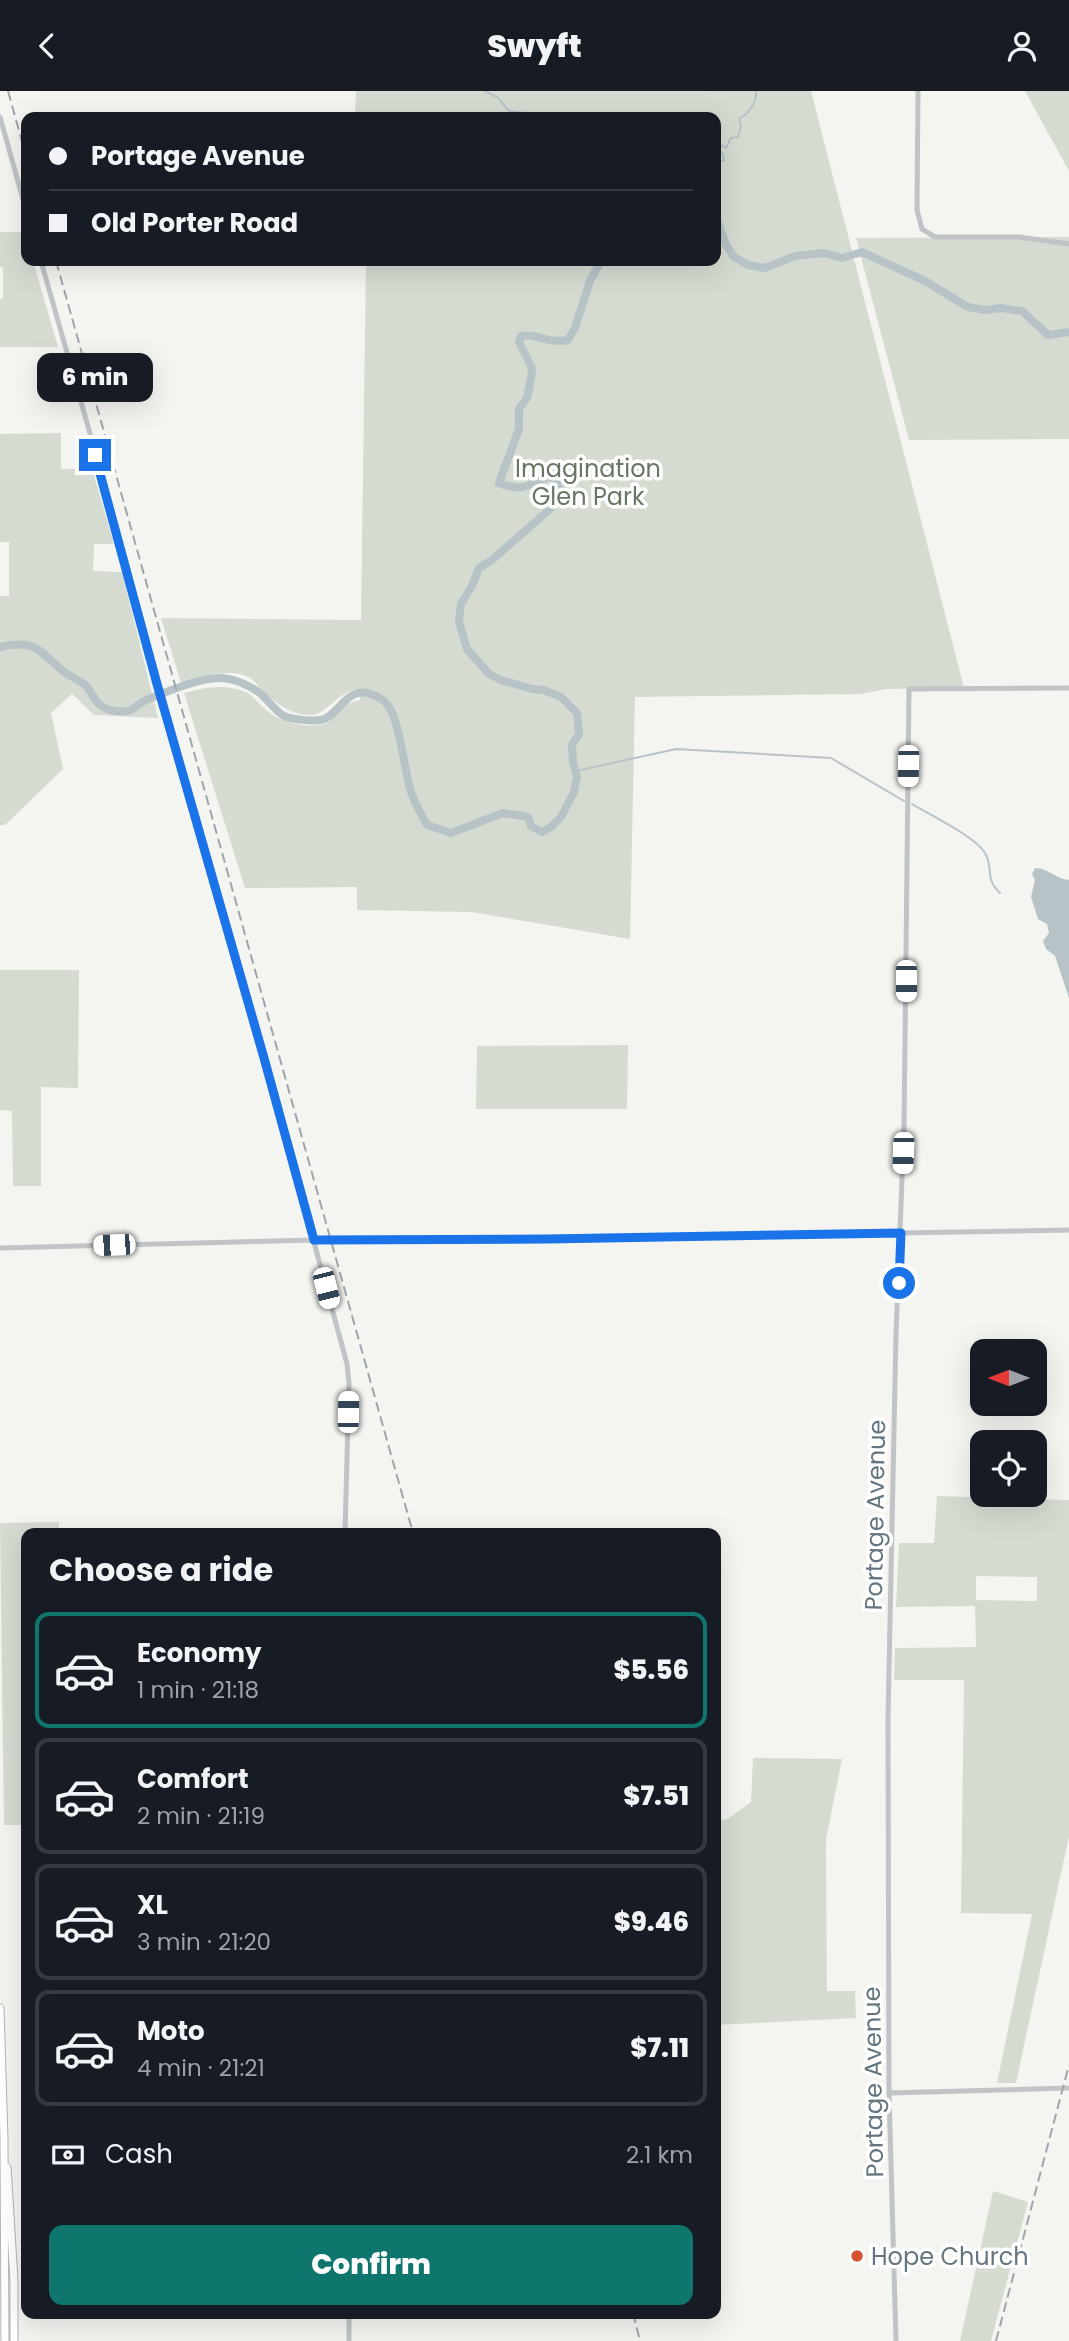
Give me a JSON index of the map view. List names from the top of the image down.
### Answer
{
  "streets": {
    "street": ["Portage Avenue"]
  },
  "parks": ["Imagination Glen Park"],
  "places": ["Hope Church"],
  "north": "left",
  "page": {
    "header": "Swyft",
    "banner": ["Portage Avenue", "Old Porter Road"],
    "bubble": "6 min",
    "heading": "Choose a ride",
    "list": [
      {
        "name": "Economy",
        "note": "1 min · 21:18",
        "value": "$5.56"
      },
      {
        "name": "Comfort",
        "note": "2 min · 21:19",
        "value": "$7.51"
      },
      {
        "name": "XL",
        "note": "3 min · 21:20",
        "value": "$9.46"
      },
      {
        "name": "Moto",
        "note": "4 min · 21:21",
        "value": "$7.11"
      }
    ],
    "pay": ["Cash", "2.1 km"],
    "buttons": "Confirm"
  }
}
